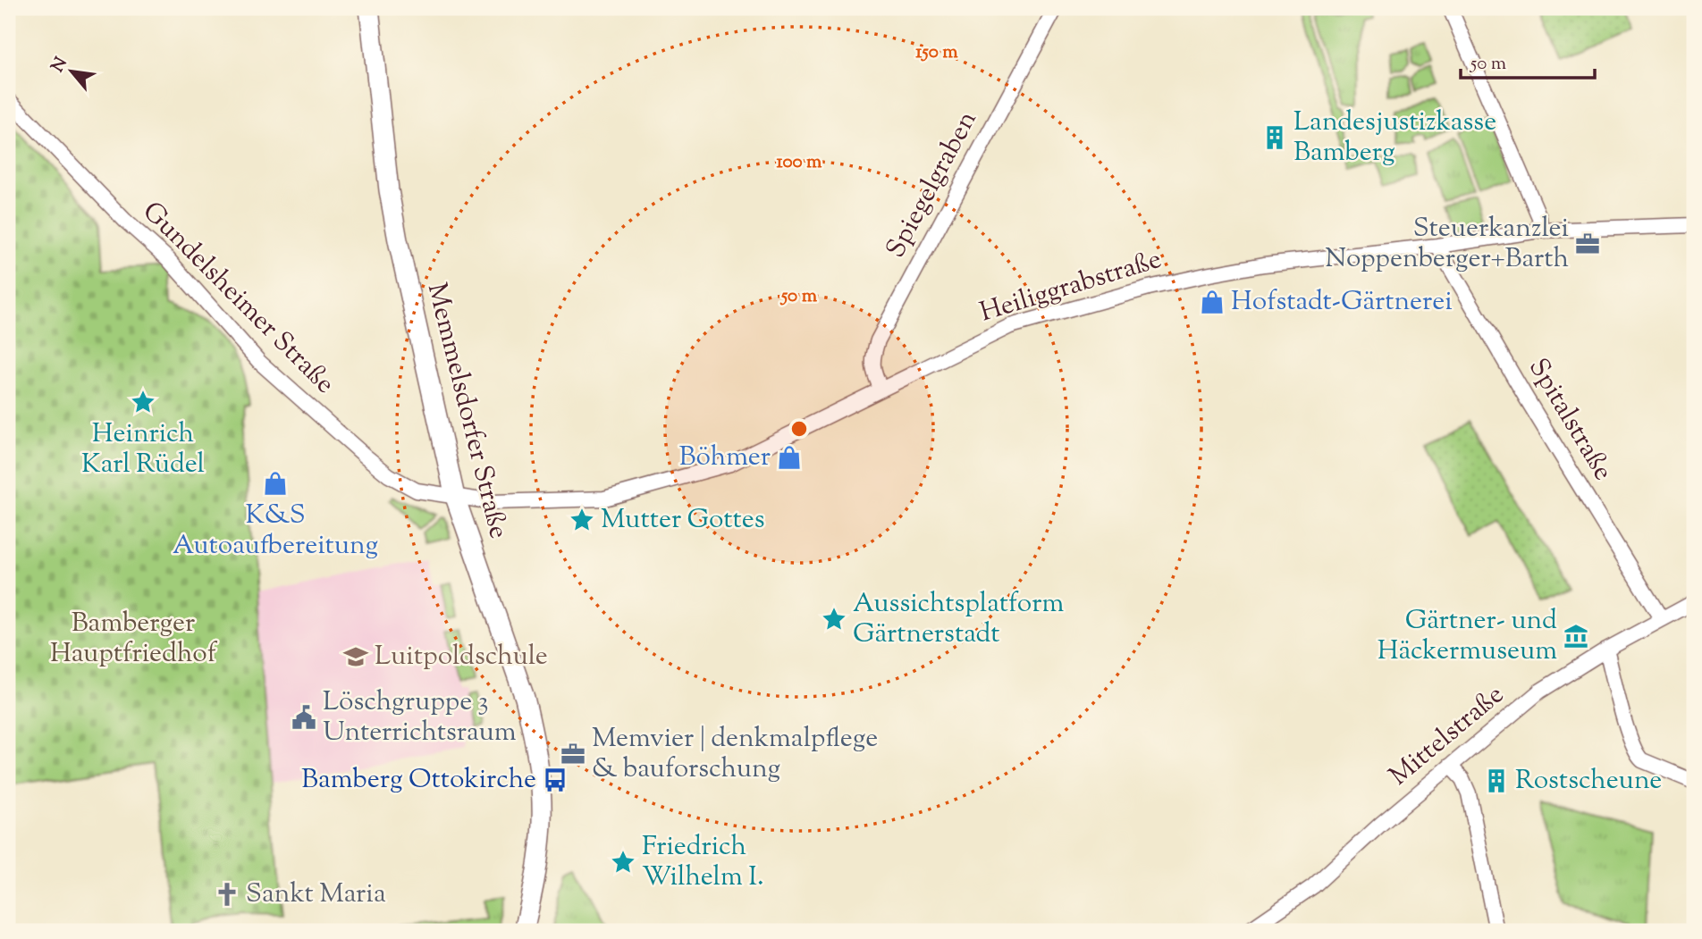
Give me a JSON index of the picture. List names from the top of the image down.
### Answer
{
  "streets": {
    "main road": ["Memmelsdorfer Straße"],
    "street": [
      "Spiegelgraben",
      "Heiliggrabstraße",
      "Gundelsheimer Straße",
      "Spitalstraße",
      "Mittelstraße"
    ]
  },
  "crossings": [
    ["Spiegelgraben", "Heiliggrabstraße"],
    ["Heiliggrabstraße", "Gundelsheimer Straße"],
    ["Heiliggrabstraße", "Memmelsdorfer Straße"],
    ["Heiliggrabstraße", "Spitalstraße"],
    ["Gundelsheimer Straße", "Memmelsdorfer Straße"],
    ["Spitalstraße", "Mittelstraße"]
  ],
  "parks": ["Bamberger Hauptfriedhof"],
  "places": {
    "building": ["Landesjustizkasse Bamberg", "Rostscheune"],
    "office": ["Steuerkanzlei Noppenberger+Barth", "Memvier | denkmalpflege & bauforschung"],
    "shop": ["Hofstadt-Gärtnerei", "Böhmer", "K&S Autoaufbereitung"],
    "place": [
      "Heinrich Karl Rüdel",
      "Mutter Gottes",
      "Aussichtsplatform Gärtnerstadt",
      "Friedrich Wilhelm I."
    ],
    "museum": ["Gärtner- und Häckermuseum"],
    "school or university": ["Luitpoldschule"],
    "public building": ["Löschgruppe 3 Unterrichtsraum"],
    "bus stop": ["Bamberg Ottokirche"],
    "church": ["Sankt Maria"]
  },
  "scale_bar": "50 m",
  "north": "top left",
  "rings": ["150 m", "100 m", "50 m"]
}
